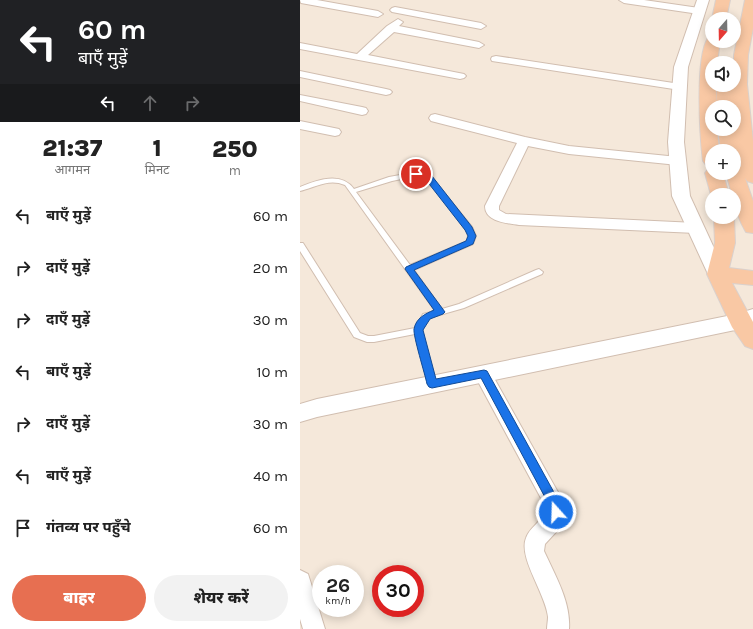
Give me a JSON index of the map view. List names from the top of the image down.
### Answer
{
  "north": "bottom",
  "page": {
    "turn": ["60 m", "बाएँ मुड़ें"],
    "map_buttons": ["+", "−"],
    "eta": [
      "21:37",
      "आगमन",
      "1",
      "मिनट",
      "250",
      "m"
    ],
    "list": [
      {
        "name": "बाएँ मुड़ें",
        "value": "60 m"
      },
      {
        "name": "दाएँ मुड़ें",
        "value": "20 m"
      },
      {
        "name": "दाएँ मुड़ें",
        "value": "30 m"
      },
      {
        "name": "बाएँ मुड़ें",
        "value": "10 m"
      },
      {
        "name": "दाएँ मुड़ें",
        "value": "30 m"
      },
      {
        "name": "बाएँ मुड़ें",
        "value": "40 m"
      },
      {
        "name": "गंतव्य पर पहुँचे",
        "value": "60 m"
      }
    ],
    "speed": "26 km/h",
    "limit": "30",
    "buttons": ["बाहर", "शेयर करें"]
  }
}
